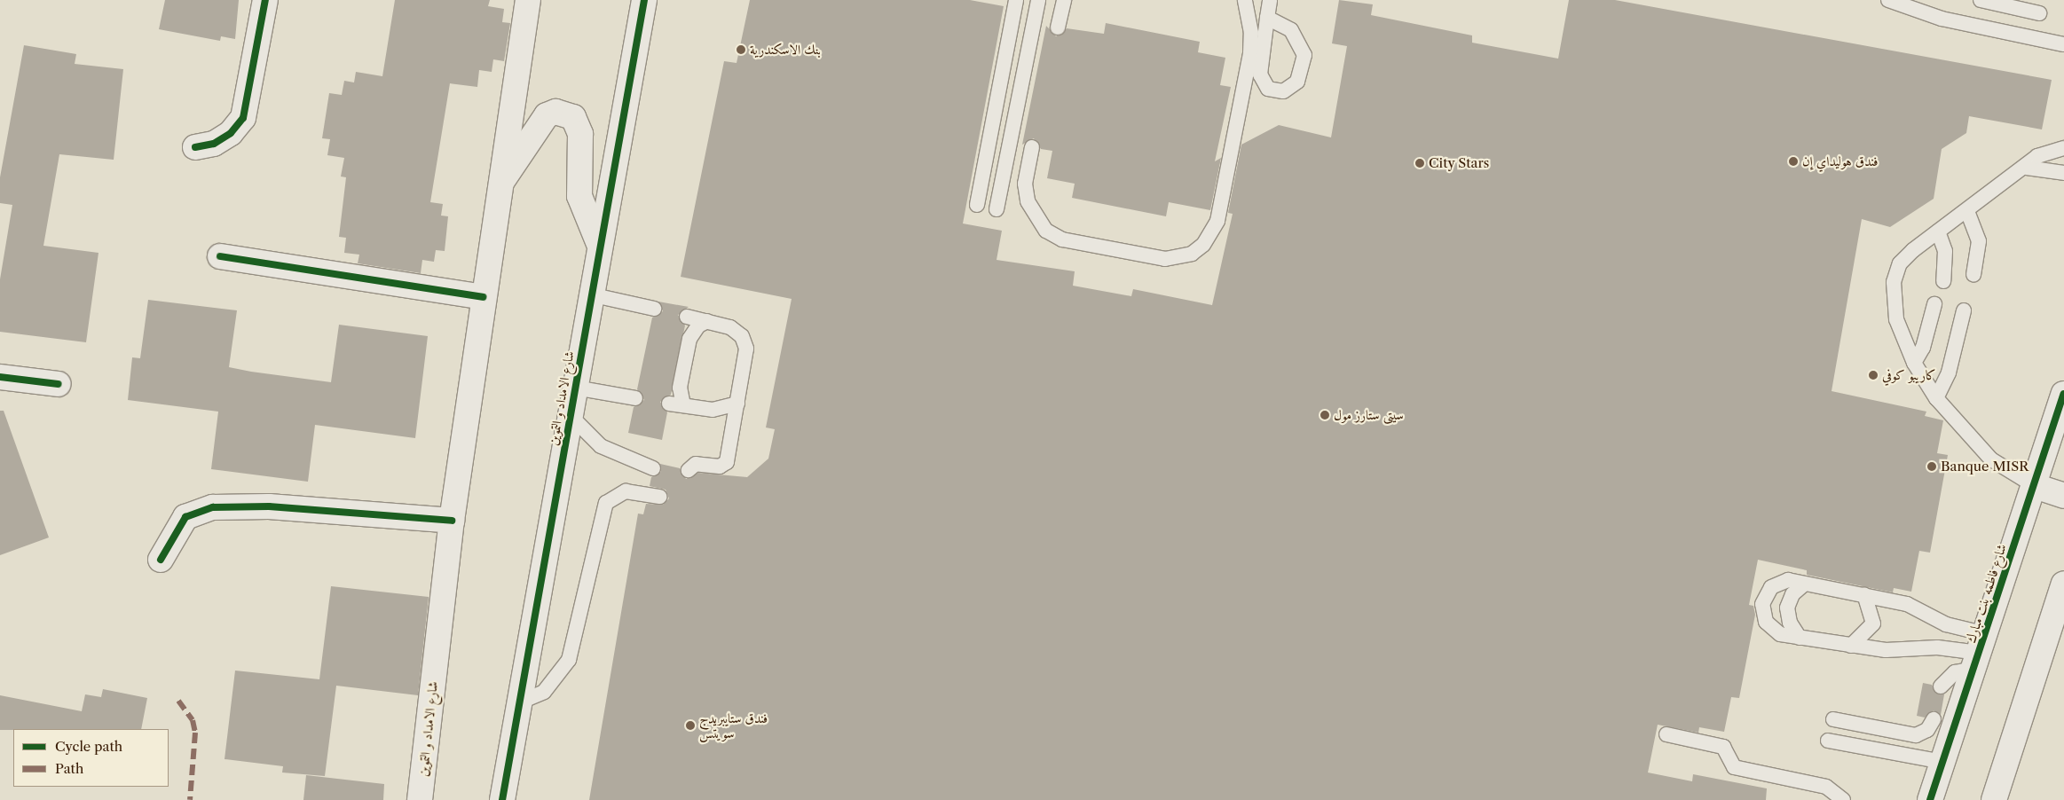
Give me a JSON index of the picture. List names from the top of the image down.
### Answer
{
  "streets": {
    "street": ["شارع الامداد و التموين", "شارع فاطمه بنت مبارك"]
  },
  "places": [
    "بنك الاسكندرية",
    "فندق هوليداي إن",
    "City Stars",
    "كاريبو كوفي",
    "سيتى ستارز مول",
    "Banque MISR",
    "فندق ستايبريدج سويتس"
  ],
  "legend": ["Cycle path", "Path"]
}
